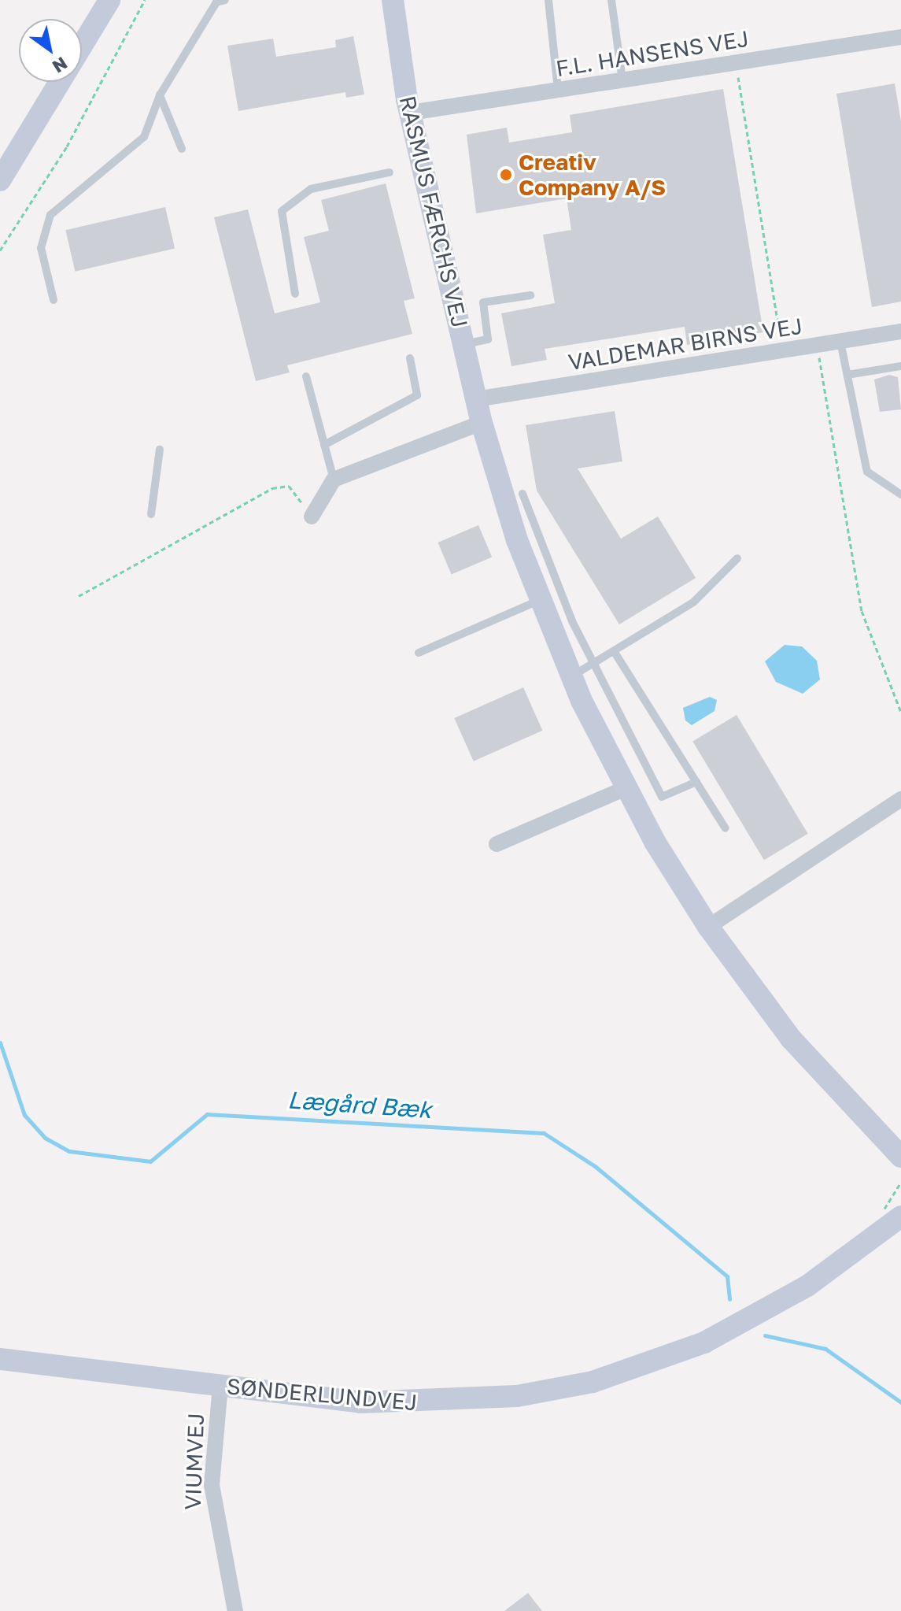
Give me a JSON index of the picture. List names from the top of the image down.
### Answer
{
  "streets": {
    "street": [
      "F.L. HANSENS VEJ",
      "RASMUS FÆRCHS VEJ",
      "VALDEMAR BIRNS VEJ",
      "SØNDERLUNDVEJ",
      "VIUMVEJ"
    ]
  },
  "crossings": [
    ["F.L. HANSENS VEJ", "RASMUS FÆRCHS VEJ"],
    ["RASMUS FÆRCHS VEJ", "VALDEMAR BIRNS VEJ"],
    ["SØNDERLUNDVEJ", "VIUMVEJ"]
  ],
  "water": ["Lægård Bæk"],
  "places": ["Creativ Company A/S"],
  "north": "bottom right"
}
